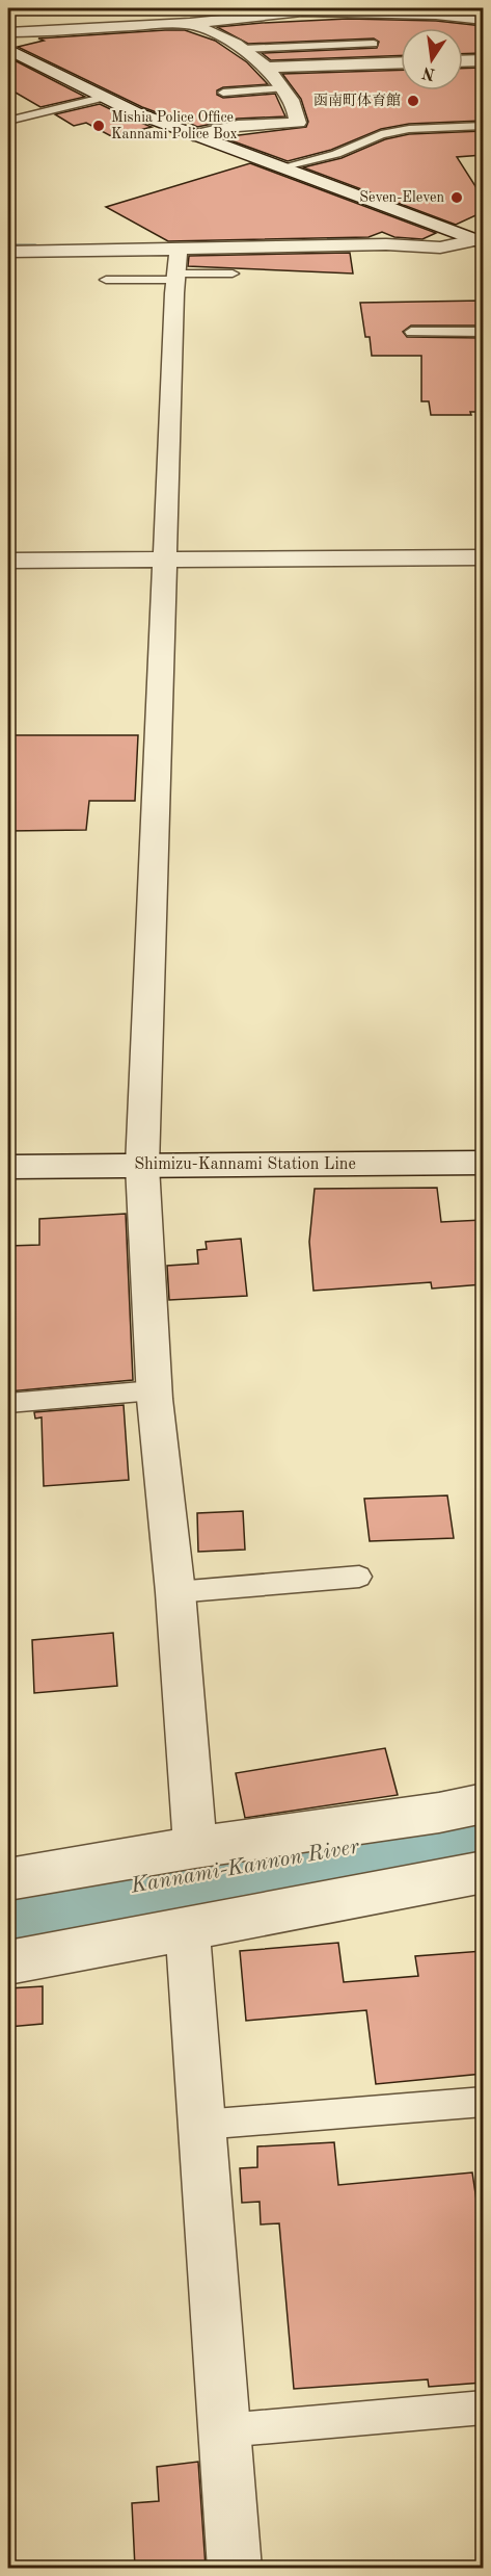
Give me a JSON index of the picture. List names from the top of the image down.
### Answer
{
  "streets": {
    "street": ["Shimizu-Kannami Station Line"]
  },
  "water": ["Kannami-Kannon River"],
  "places": ["函南町体育館", "Mishia Police Office Kannami Police Box", "Seven-Eleven"],
  "north": "bottom"
}
